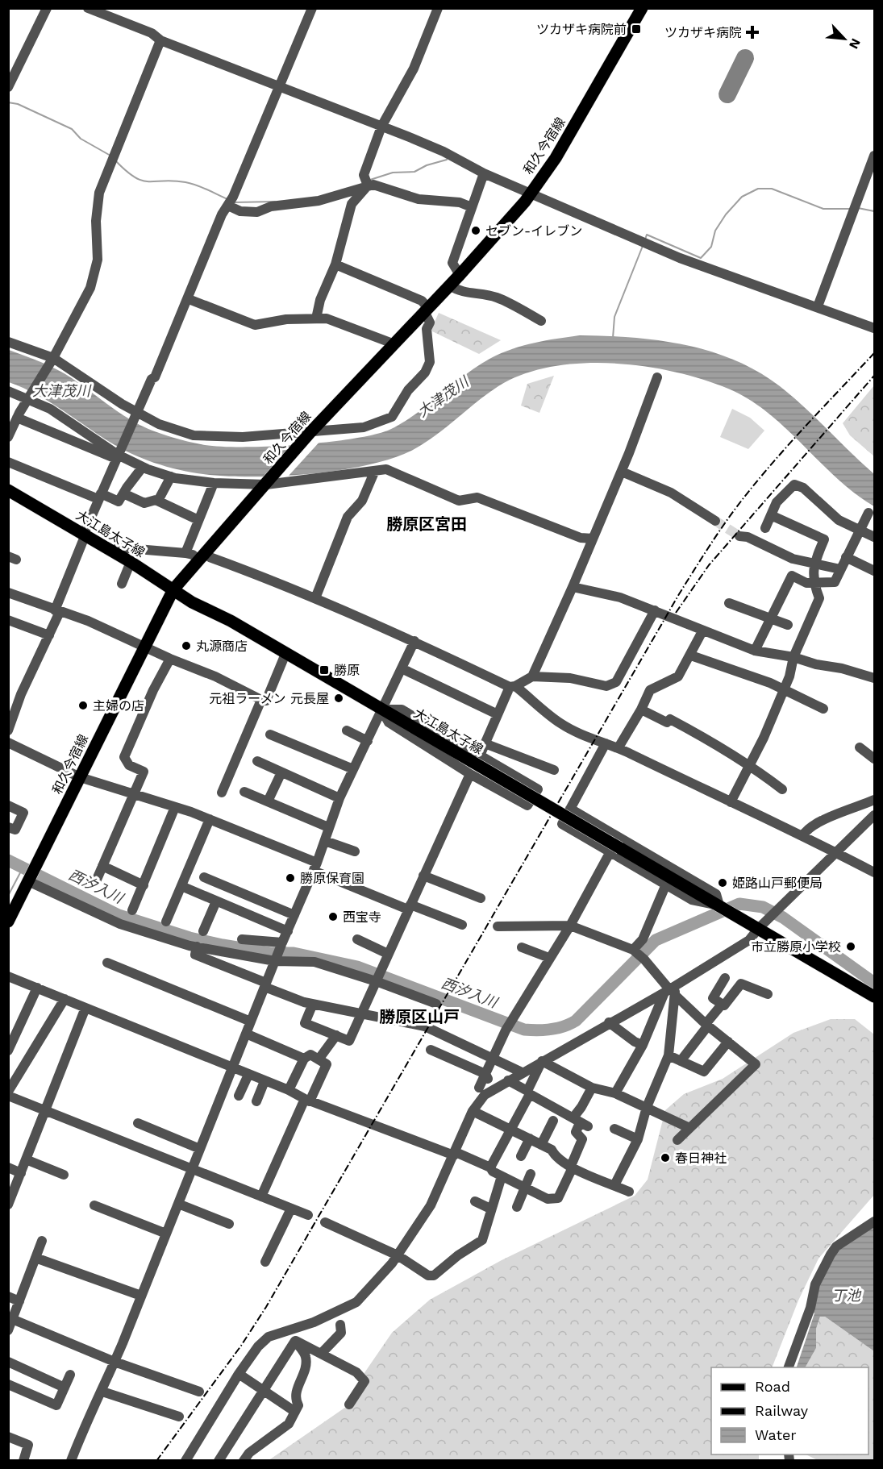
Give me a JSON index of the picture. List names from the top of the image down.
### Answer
{
  "streets": {
    "main road": ["和久今宿線", "大江島太子線"]
  },
  "crossings": [
    ["和久今宿線", "大江島太子線"]
  ],
  "districts": ["勝原区宮田", "勝原区山戸"],
  "water": ["大津茂川", "西汐入川", "丁池"],
  "places": {
    "transit": ["ツカザキ病院前", "勝原"],
    "health": ["ツカザキ病院"],
    "other": [
      "セブン-イレブン",
      "丸源商店",
      "元祖ラーメン 元長屋",
      "主婦の店",
      "勝原保育園",
      "姫路山戸郵便局",
      "西宝寺",
      "市立勝原小学校",
      "春日神社"
    ]
  },
  "legend": ["Road", "Railway", "Water"],
  "north": "bottom right"
}
